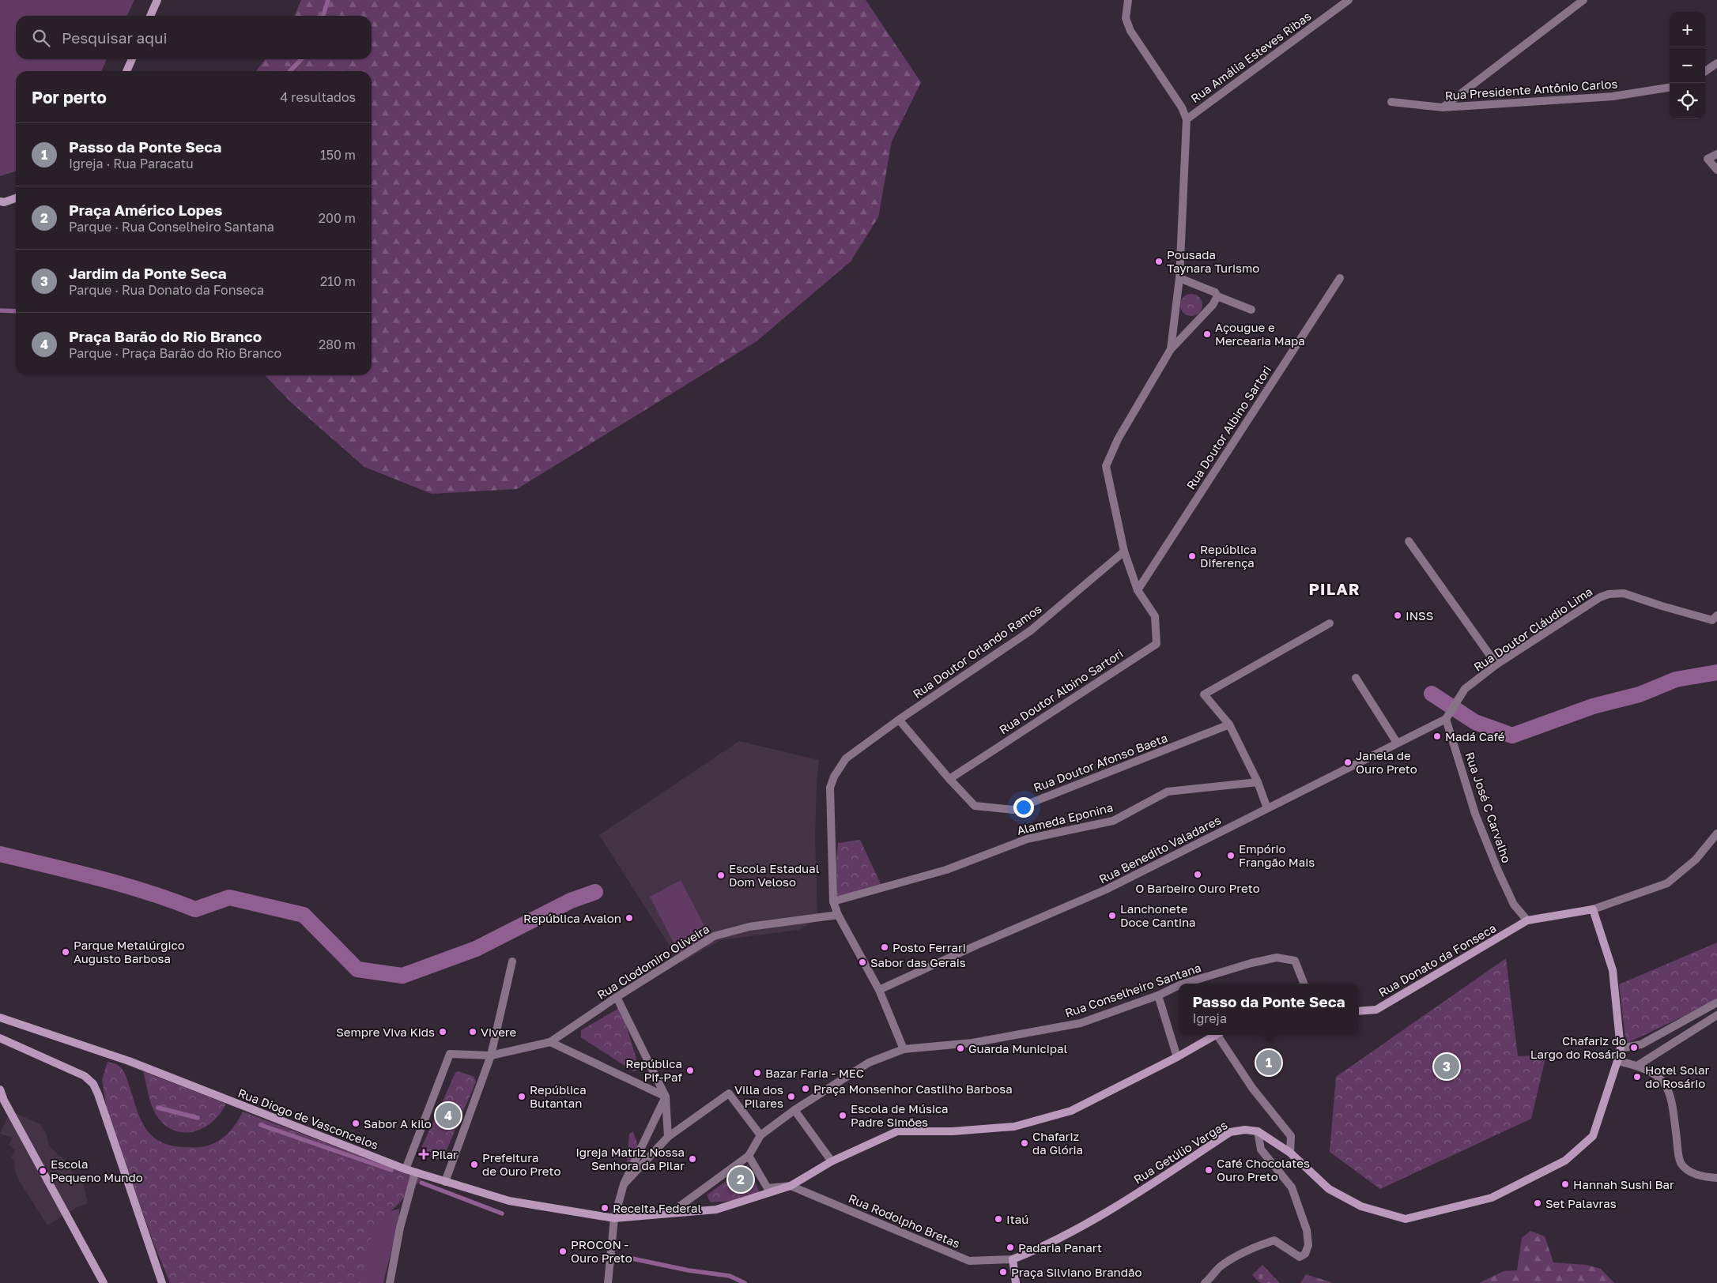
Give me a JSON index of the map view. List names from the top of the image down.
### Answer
{
  "streets": {
    "street": [
      "Rua Amália Esteves Ribas",
      "Rua Presidente Antônio Carlos",
      "Rua Doutor Albino Sartori",
      "Rua Doutor Cláudio Lima",
      "Rua Doutor Orlando Ramos",
      "Rua Doutor Afonso Baeta",
      "Rua José C Carvalho",
      "Alameda Eponina",
      "Rua Benedito Valadares",
      "Rua Donato da Fonseca",
      "Rua Clodomiro Oliveira",
      "Rua Conselheiro Santana",
      "Rua Diogo de Vasconcelos",
      "Rua Getúlio Vargas",
      "Rua Rodolpho Bretas"
    ]
  },
  "crossings": [
    ["Rua Doutor Albino Sartori", "Rua Doutor Orlando Ramos"],
    ["Rua Doutor Albino Sartori", "Rua Doutor Afonso Baeta"],
    ["Rua Doutor Cláudio Lima", "Rua José C Carvalho"],
    ["Rua Doutor Cláudio Lima", "Rua Benedito Valadares"],
    ["Rua Doutor Orlando Ramos", "Rua Doutor Afonso Baeta"],
    ["Rua Doutor Orlando Ramos", "Alameda Eponina"],
    ["Rua Doutor Orlando Ramos", "Rua Benedito Valadares"],
    ["Rua Doutor Orlando Ramos", "Rua Clodomiro Oliveira"],
    ["Rua Doutor Orlando Ramos", "Rua Conselheiro Santana"],
    ["Rua José C Carvalho", "Rua Benedito Valadares"],
    ["Rua José C Carvalho", "Rua Donato da Fonseca"],
    ["Rua Clodomiro Oliveira", "Rua Diogo de Vasconcelos"],
    ["Rua Diogo de Vasconcelos", "Rua Rodolpho Bretas"],
    ["Rua Getúlio Vargas", "Rua Rodolpho Bretas"]
  ],
  "districts": ["PILAR"],
  "places": {
    "other": [
      "Pousada Taynara Turismo",
      "Açougue e Mercearia Mapa",
      "República Diferença",
      "INSS",
      "Madá Café",
      "Janela de Ouro Preto",
      "Empório Frangão Mais",
      "O Barbeiro Ouro Preto",
      "Escola Estadual Dom Veloso",
      "Lanchonete Doce Cantina",
      "República Avalon",
      "Posto Ferrari",
      "Parque Metalúrgico Augusto Barbosa",
      "Sabor das Gerais",
      "Sempre Viva Kids",
      "Vivere",
      "Chafariz do Largo do Rosário",
      "Guarda Municipal",
      "República Pif-Paf",
      "Bazar Faria - MEC",
      "Hotel Solar do Rosário",
      "Praça Monsenhor Castilho Barbosa",
      "República Butantan",
      "Villa dos Pilares",
      "Escola de Música Padre Simões",
      "Sabor A kilo",
      "Chafariz da Glória",
      "Igreja Matriz Nossa Senhora da Pilar",
      "Prefeitura de Ouro Preto",
      "Café Chocolates Ouro Preto",
      "Escola Pequeno Mundo",
      "Hannah Sushi Bar",
      "Set Palavras",
      "Receita Federal",
      "Itaú",
      "Padaria Panart",
      "PROCON - Ouro Preto",
      "Praça Silviano Brandão"
    ],
    "health": ["Pilar"]
  },
  "page": {
    "map_buttons": ["+", "−"],
    "search": "Pesquisar aqui",
    "heading": ["Por perto", "4 resultados"],
    "list": [
      {
        "mark": "1",
        "name": "Passo da Ponte Seca",
        "note": "Igreja · Rua Paracatu",
        "value": "150 m"
      },
      {
        "mark": "2",
        "name": "Praça Américo Lopes",
        "note": "Parque · Rua Conselheiro Santana",
        "value": "200 m"
      },
      {
        "mark": "3",
        "name": "Jardim da Ponte Seca",
        "note": "Parque · Rua Donato da Fonseca",
        "value": "210 m"
      },
      {
        "mark": "4",
        "name": "Praça Barão do Rio Branco",
        "note": "Parque · Praça Barão do Rio Branco",
        "value": "280 m"
      }
    ],
    "popup": ["Passo da Ponte Seca", "Igreja"],
    "pins": [
      "1",
      "3",
      "4",
      "2"
    ]
  }
}
